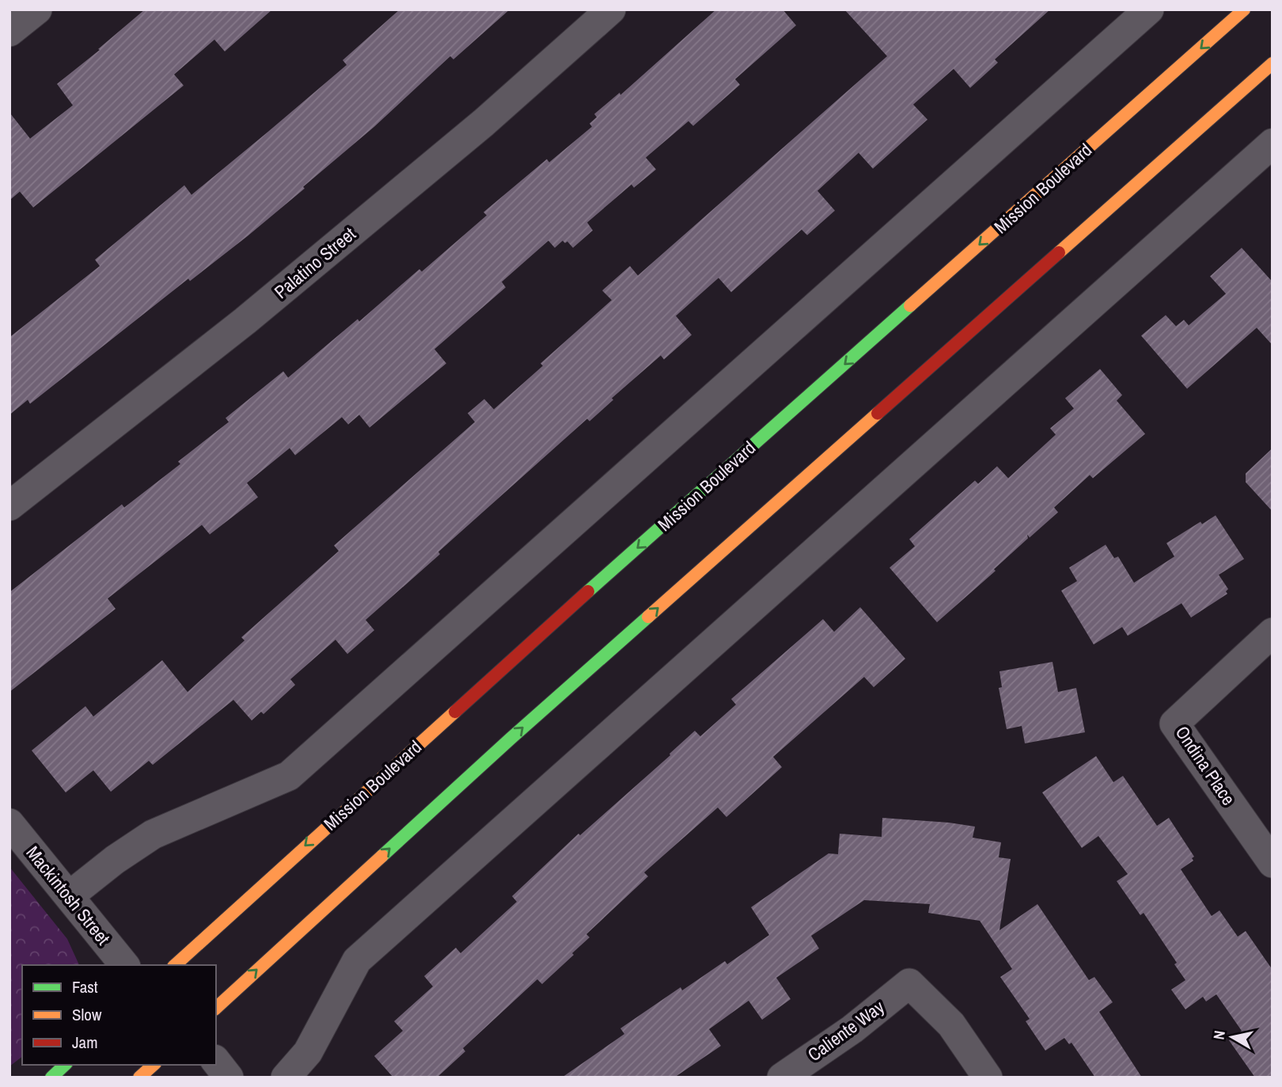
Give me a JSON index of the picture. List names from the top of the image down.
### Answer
{
  "streets": {
    "main road": ["Mission Boulevard"],
    "street": [
      "Palatino Street",
      "Ondina Place",
      "Mackintosh Street",
      "Caliente Way"
    ]
  },
  "legend": ["Fast", "Slow", "Jam"],
  "north": "left"
}
